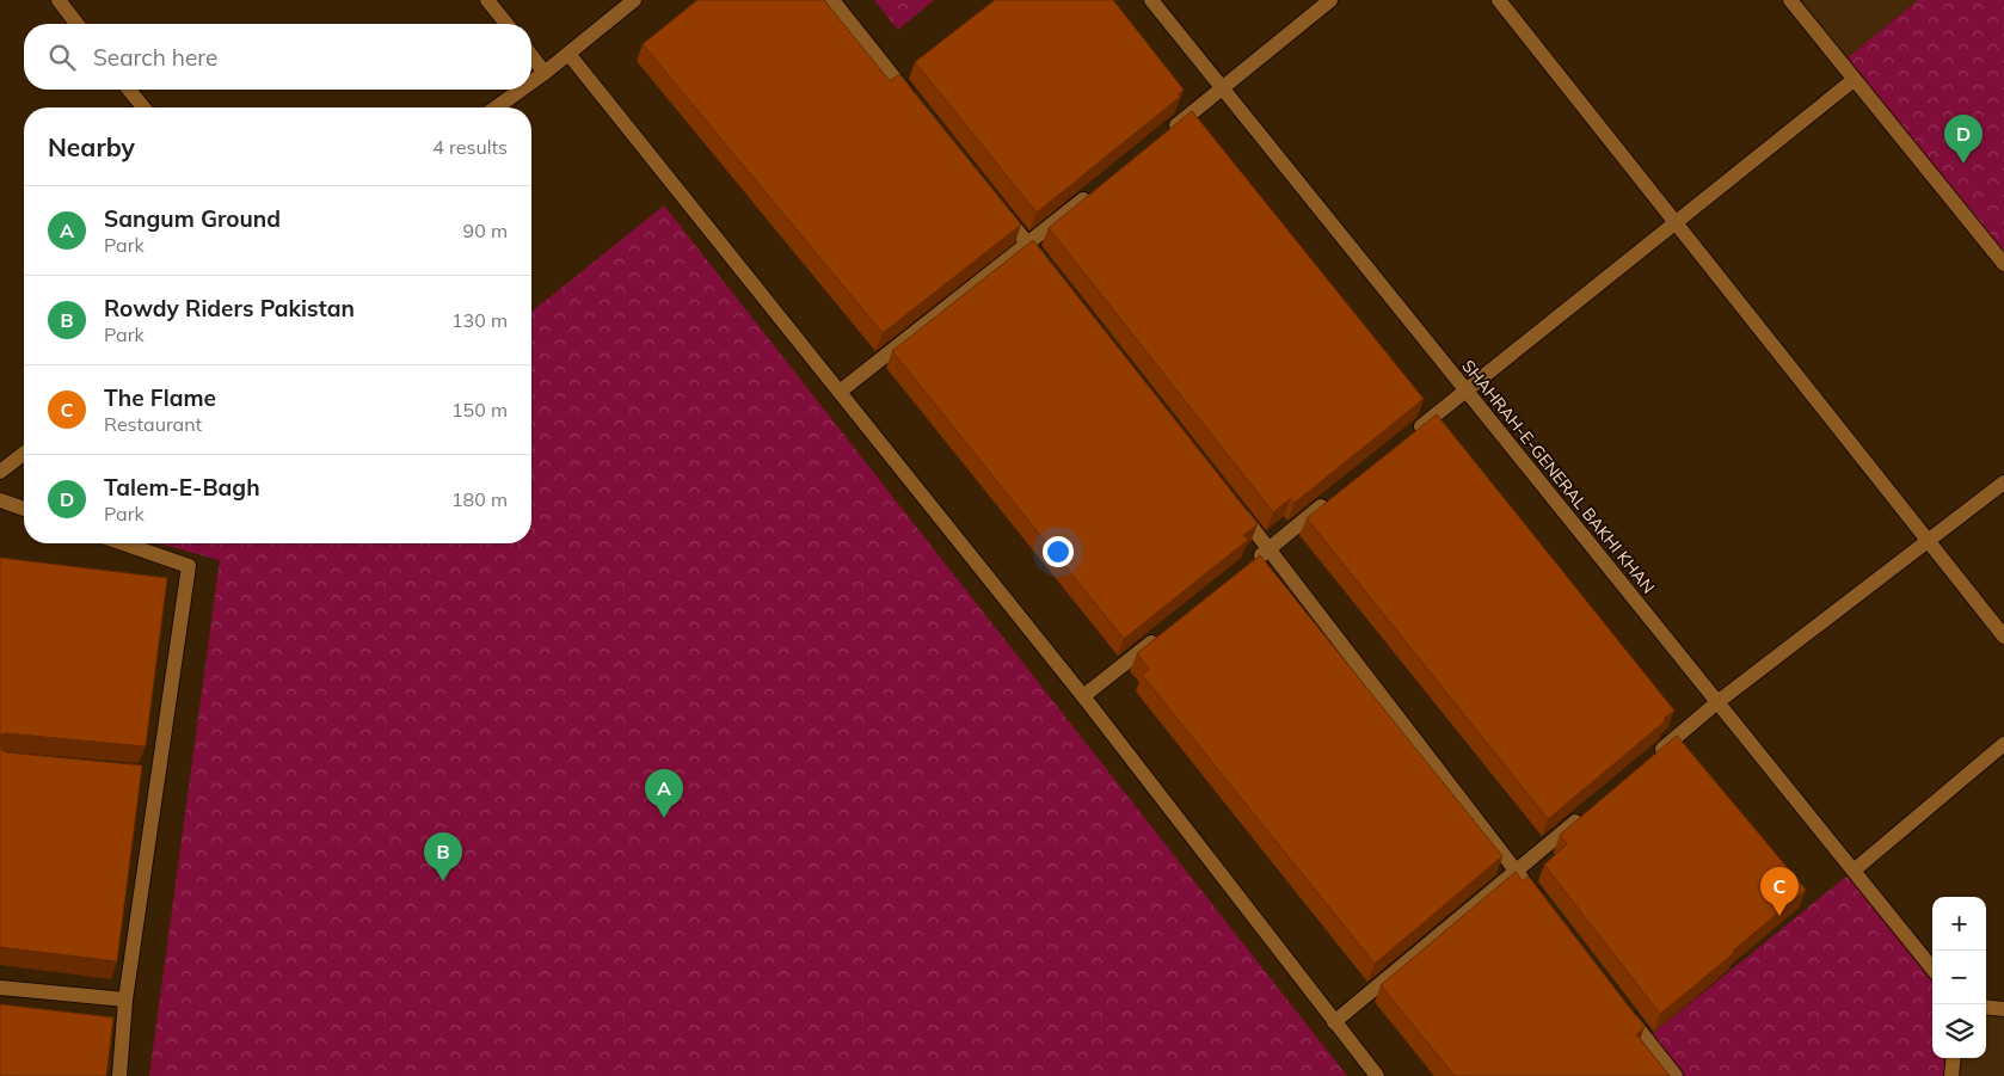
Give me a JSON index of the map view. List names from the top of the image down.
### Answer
{
  "streets": {
    "street": ["SHAHRAH-E-GENERAL BAKHI KHAN"]
  },
  "page": {
    "search": "Search here",
    "heading": ["Nearby", "4 results"],
    "pins": [
      "D",
      "A",
      "B",
      "C"
    ],
    "list": [
      {
        "mark": "A",
        "name": "Sangum Ground",
        "note": "Park",
        "value": "90 m"
      },
      {
        "mark": "B",
        "name": "Rowdy Riders Pakistan",
        "note": "Park",
        "value": "130 m"
      },
      {
        "mark": "C",
        "name": "The Flame",
        "note": "Restaurant",
        "value": "150 m"
      },
      {
        "mark": "D",
        "name": "Talem-E-Bagh",
        "note": "Park",
        "value": "180 m"
      }
    ],
    "map_buttons": ["+", "−"]
  }
}
